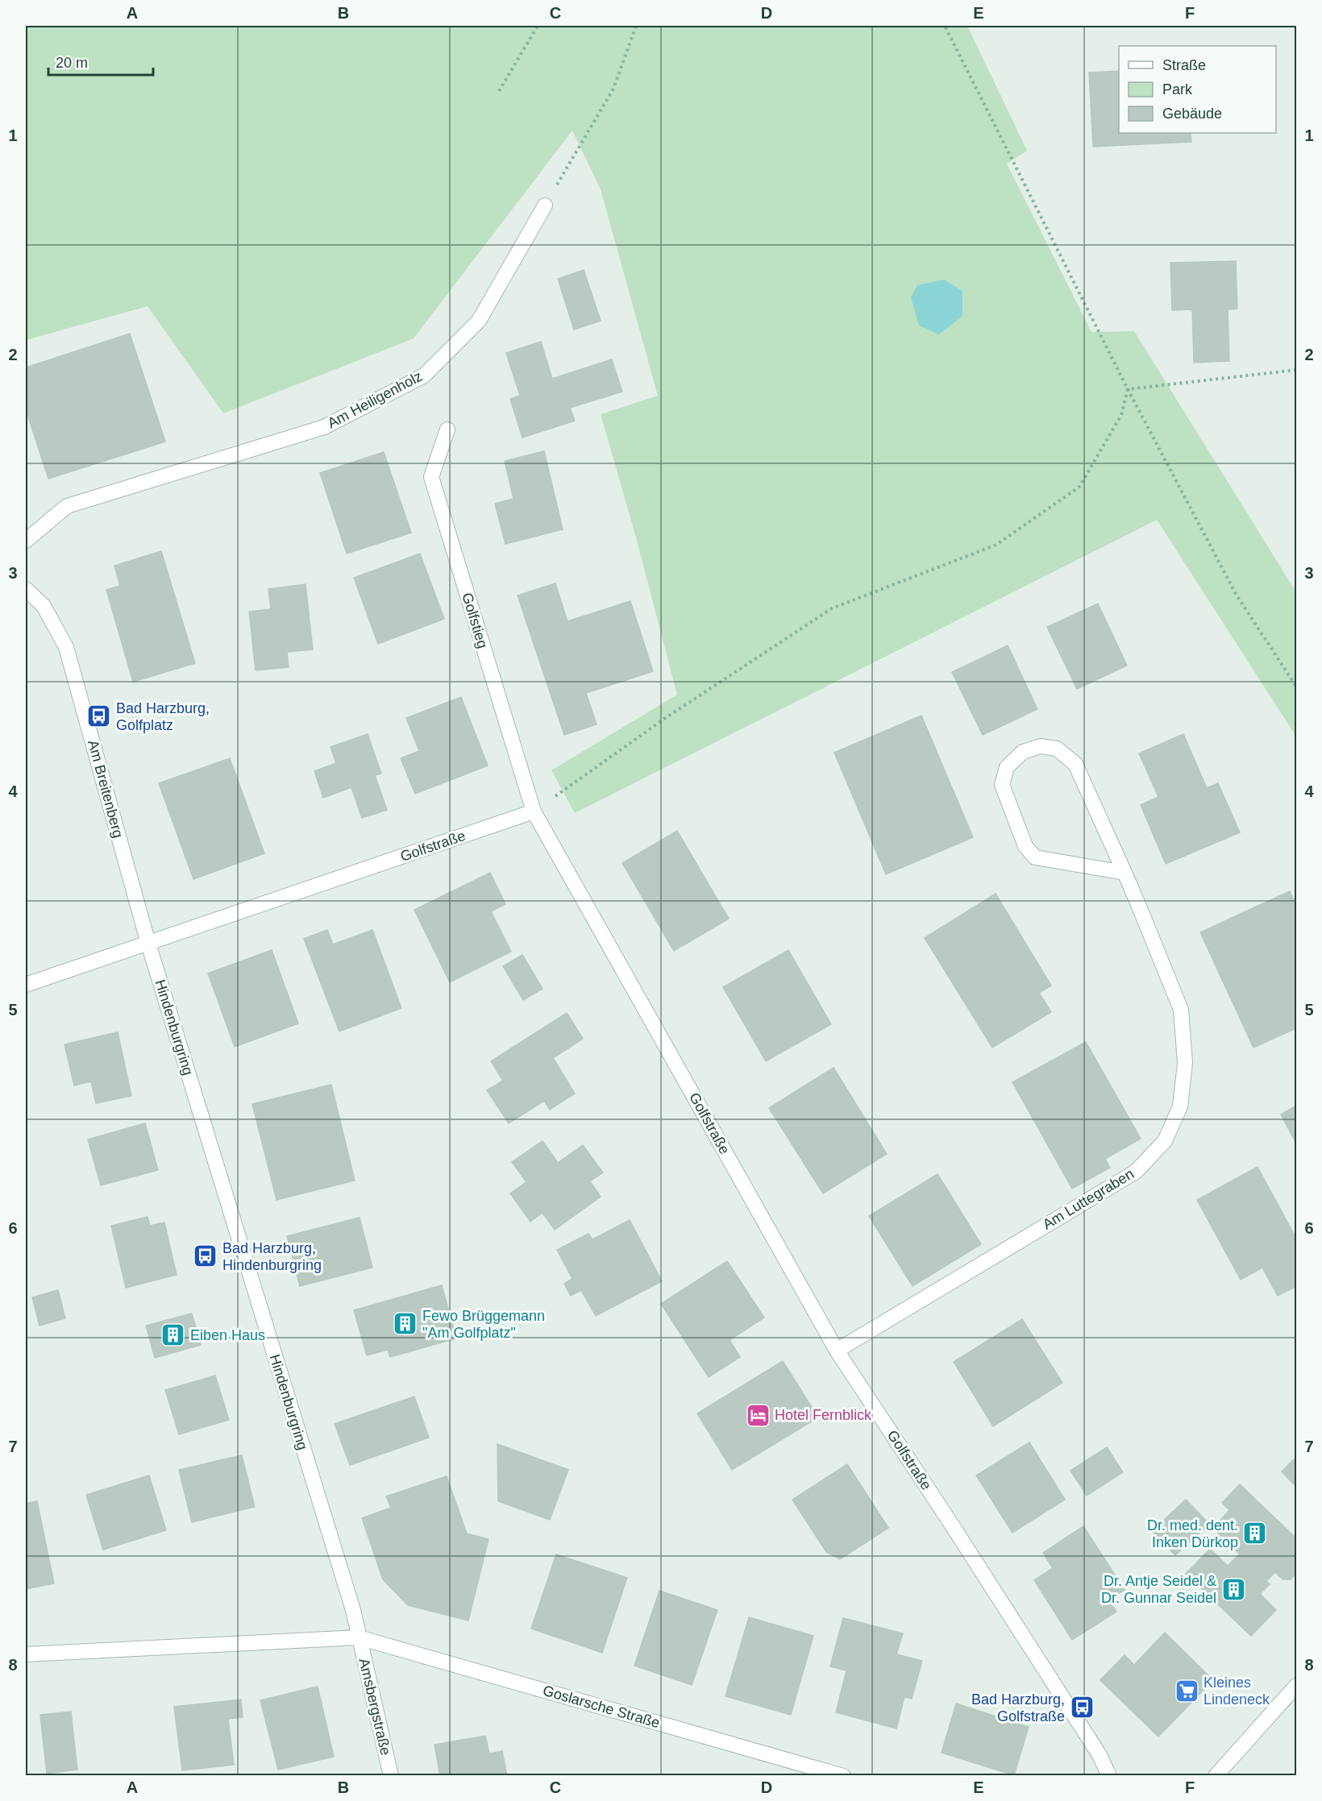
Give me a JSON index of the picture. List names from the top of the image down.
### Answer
{
  "streets": {
    "street": [
      "Am Heiligenholz",
      "Golfstieg",
      "Am Breitenberg",
      "Golfstraße",
      "Hindenburgring",
      "Am Luttegraben",
      "Amsbergstraße",
      "Goslarsche Straße"
    ]
  },
  "crossings": [
    ["Golfstieg", "Golfstraße"],
    ["Am Breitenberg", "Golfstraße"],
    ["Am Breitenberg", "Hindenburgring"],
    ["Golfstraße", "Hindenburgring"],
    ["Golfstraße", "Am Luttegraben"],
    ["Hindenburgring", "Amsbergstraße"],
    ["Hindenburgring", "Goslarsche Straße"],
    ["Amsbergstraße", "Goslarsche Straße"]
  ],
  "places": {
    "bus stop": ["Bad Harzburg, Golfplatz", "Bad Harzburg, Hindenburgring", "Bad Harzburg, Golfstraße"],
    "building": [
      "Fewo Brüggemann \"Am Golfplatz\"",
      "Eiben Haus",
      "Dr. med. dent. Inken Dürkop",
      "Dr. Antje Seidel & Dr. Gunnar Seidel"
    ],
    "hotel": ["Hotel Fernblick"],
    "supermarket": ["Kleines Lindeneck"]
  },
  "legend": ["Straße", "Park", "Gebäude"],
  "scale_bar": "20 m",
  "grid": {
    "columns": [
      "A",
      "B",
      "C",
      "D",
      "E",
      "F"
    ],
    "rows": [
      "1",
      "2",
      "3",
      "4",
      "5",
      "6",
      "7",
      "8"
    ]
  }
}
